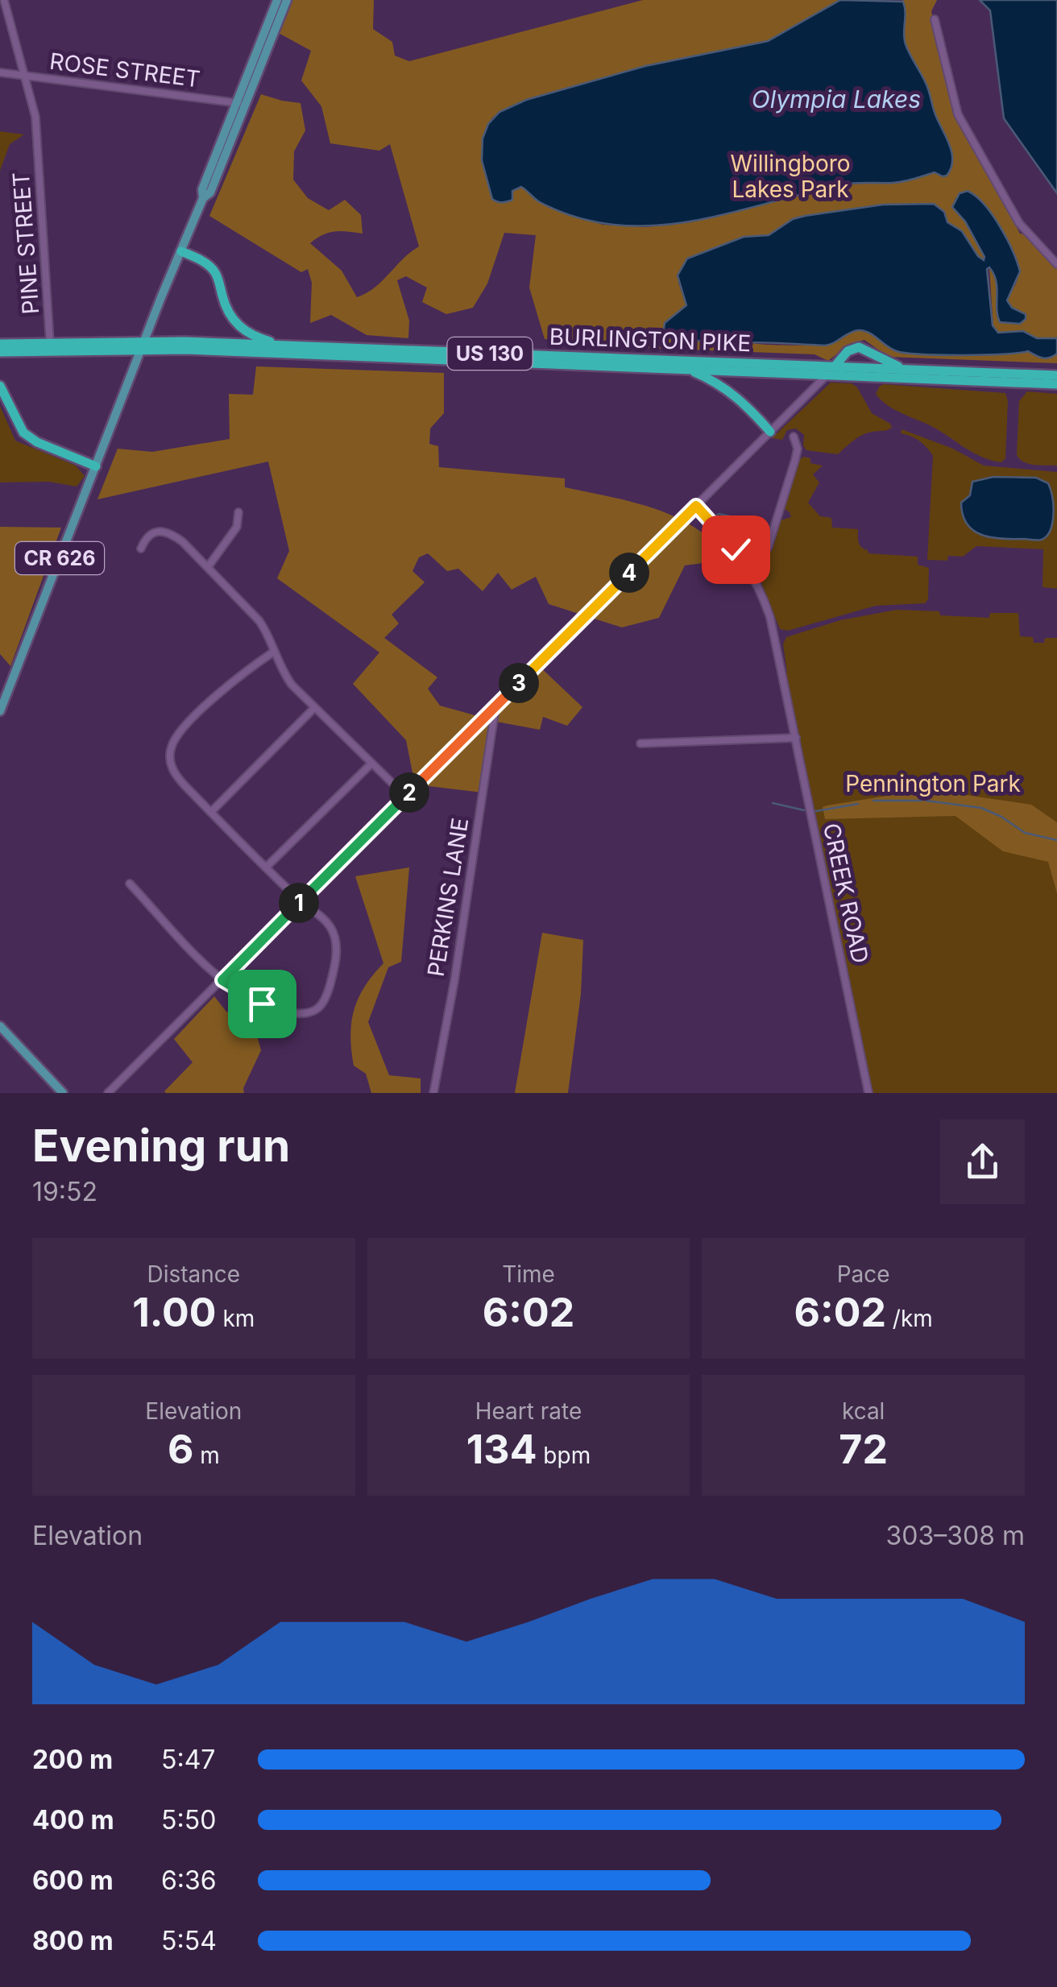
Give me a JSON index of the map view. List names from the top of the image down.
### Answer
{
  "streets": {
    "highway": ["BURLINGTON PIKE", "US 130"],
    "main road": ["CR 626"],
    "street": [
      "ROSE STREET",
      "PINE STREET",
      "CREEK ROAD",
      "PERKINS LANE"
    ]
  },
  "crossings": [
    ["ROSE STREET", "PINE STREET"],
    ["ROSE STREET", "CR 626"],
    ["PINE STREET", "BURLINGTON PIKE"],
    ["BURLINGTON PIKE", "CR 626"]
  ],
  "water": ["Olympia Lakes"],
  "parks": ["Willingboro Lakes Park", "Pennington Park"],
  "page": {
    "pins": [
      "4",
      "3",
      "2",
      "1"
    ],
    "heading": ["Evening run", "19:52"],
    "stats": [
      ["Distance", "1.00 km"],
      ["Time", "6:02"],
      ["Pace", "6:02 /km"],
      ["Elevation", "6 m"],
      ["Heart rate", "134 bpm"],
      ["kcal", "72"]
    ],
    "chart": ["Elevation", "303–308 m"],
    "list": [
      {
        "name": "200 m",
        "note": "5:47"
      },
      {
        "name": "400 m",
        "note": "5:50"
      },
      {
        "name": "600 m",
        "note": "6:36"
      },
      {
        "name": "800 m",
        "note": "5:54"
      }
    ]
  }
}
